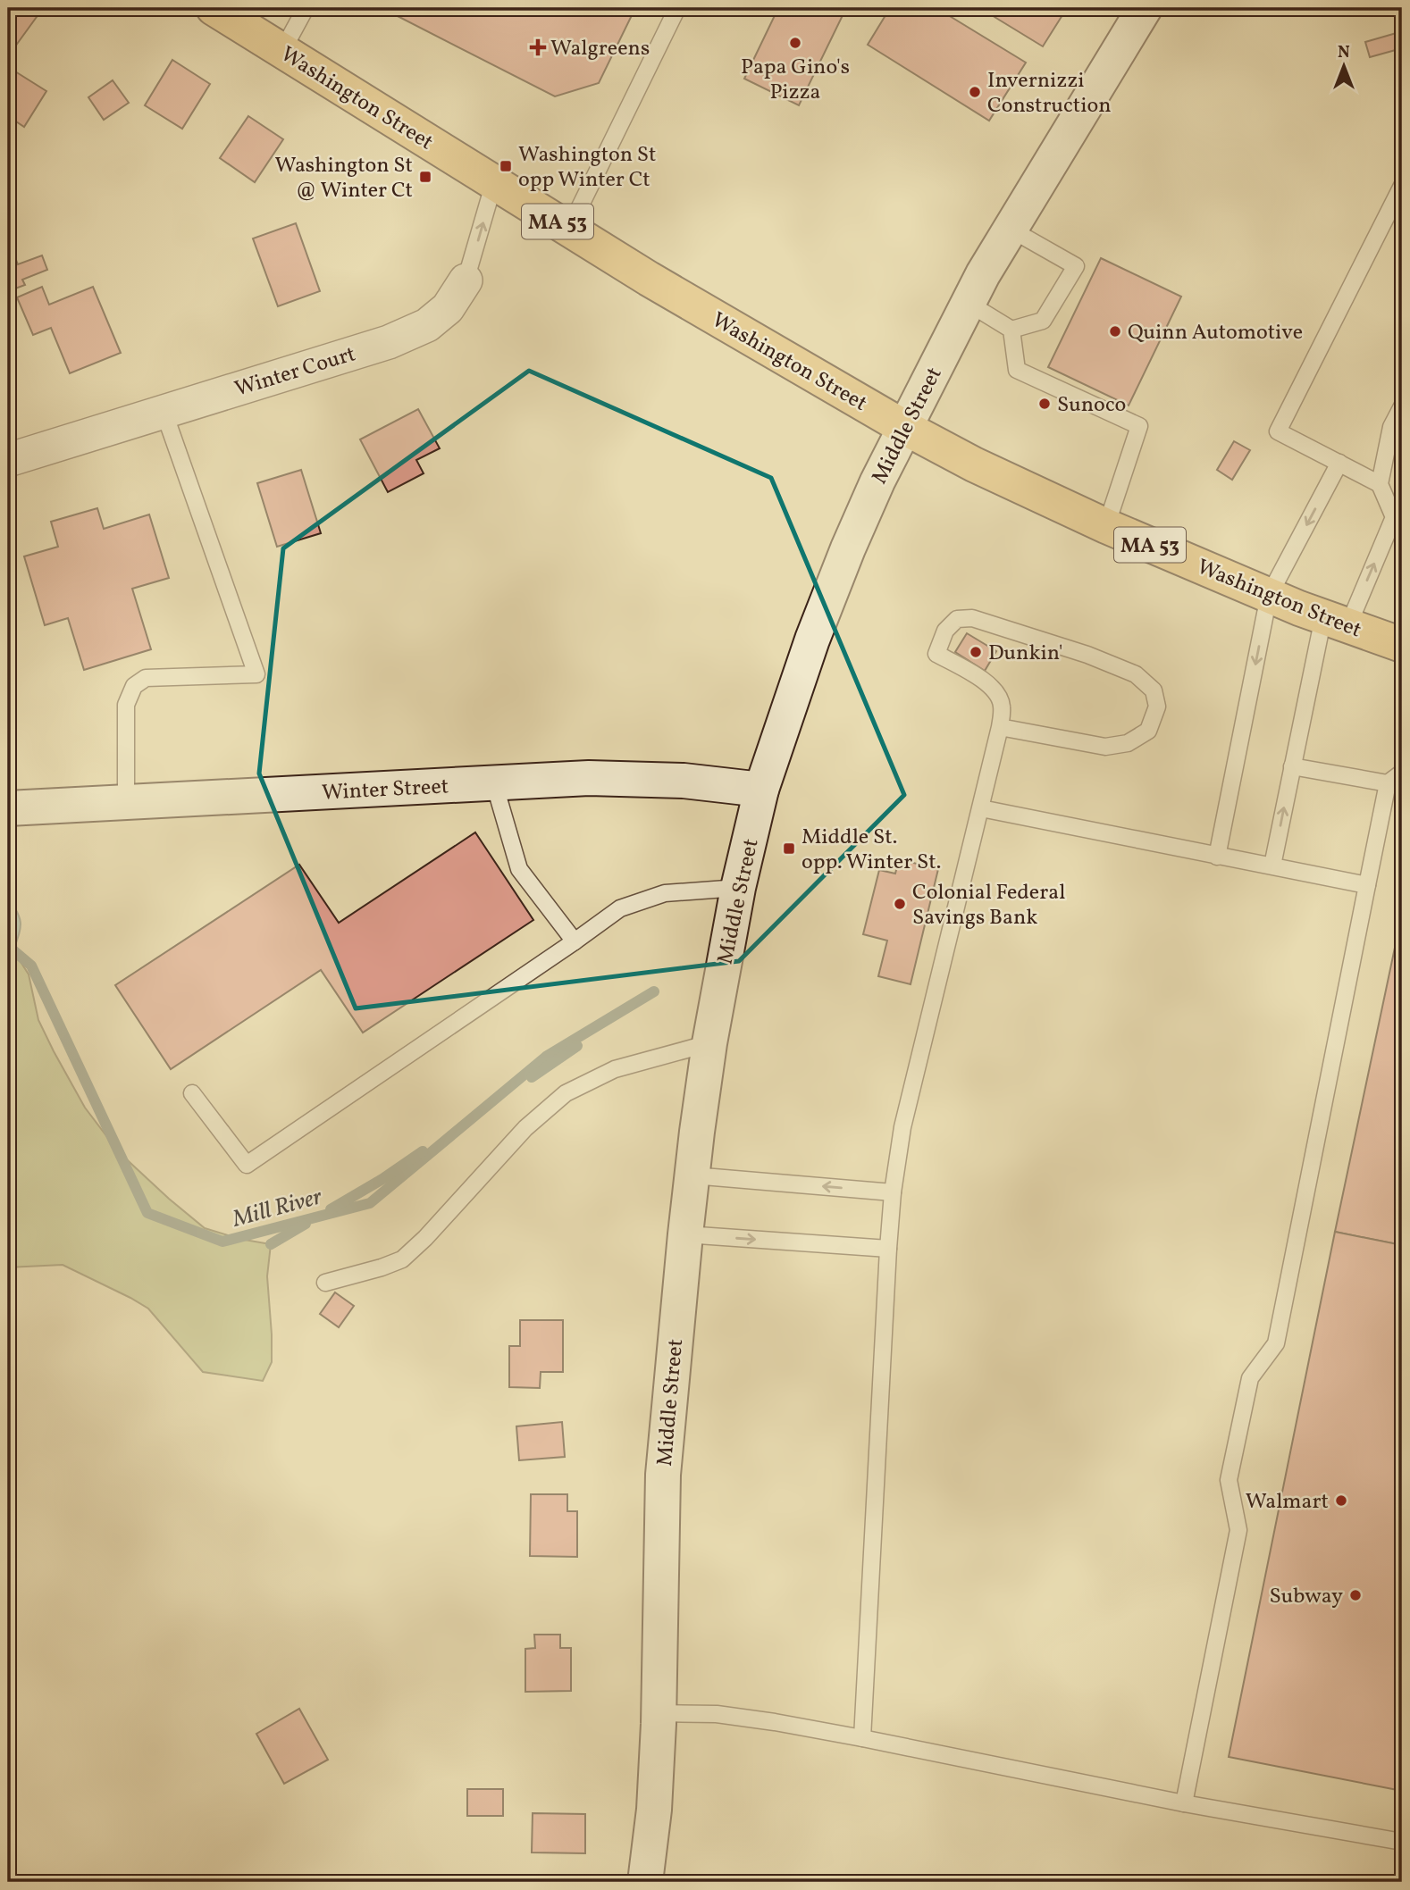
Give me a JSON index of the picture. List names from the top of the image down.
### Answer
{
  "streets": {
    "main road": [
      "Washington Street",
      "MA 53",
      "Middle Street",
      "Winter Street"
    ],
    "street": ["Winter Court"]
  },
  "crossings": [
    ["Washington Street", "Winter Court"],
    ["Washington Street", "Middle Street"],
    ["Middle Street", "Winter Street"]
  ],
  "water": ["Mill River"],
  "places": {
    "other": [
      "Papa Gino's Pizza",
      "Invernizzi Construction",
      "Quinn Automotive",
      "Sunoco",
      "Dunkin'",
      "Colonial Federal Savings Bank",
      "Walmart",
      "Subway"
    ],
    "health": ["Walgreens"],
    "transit": ["Washington St opp Winter Ct", "Washington St @ Winter Ct", "Middle St. opp. Winter St."]
  },
  "north": "top"
}
